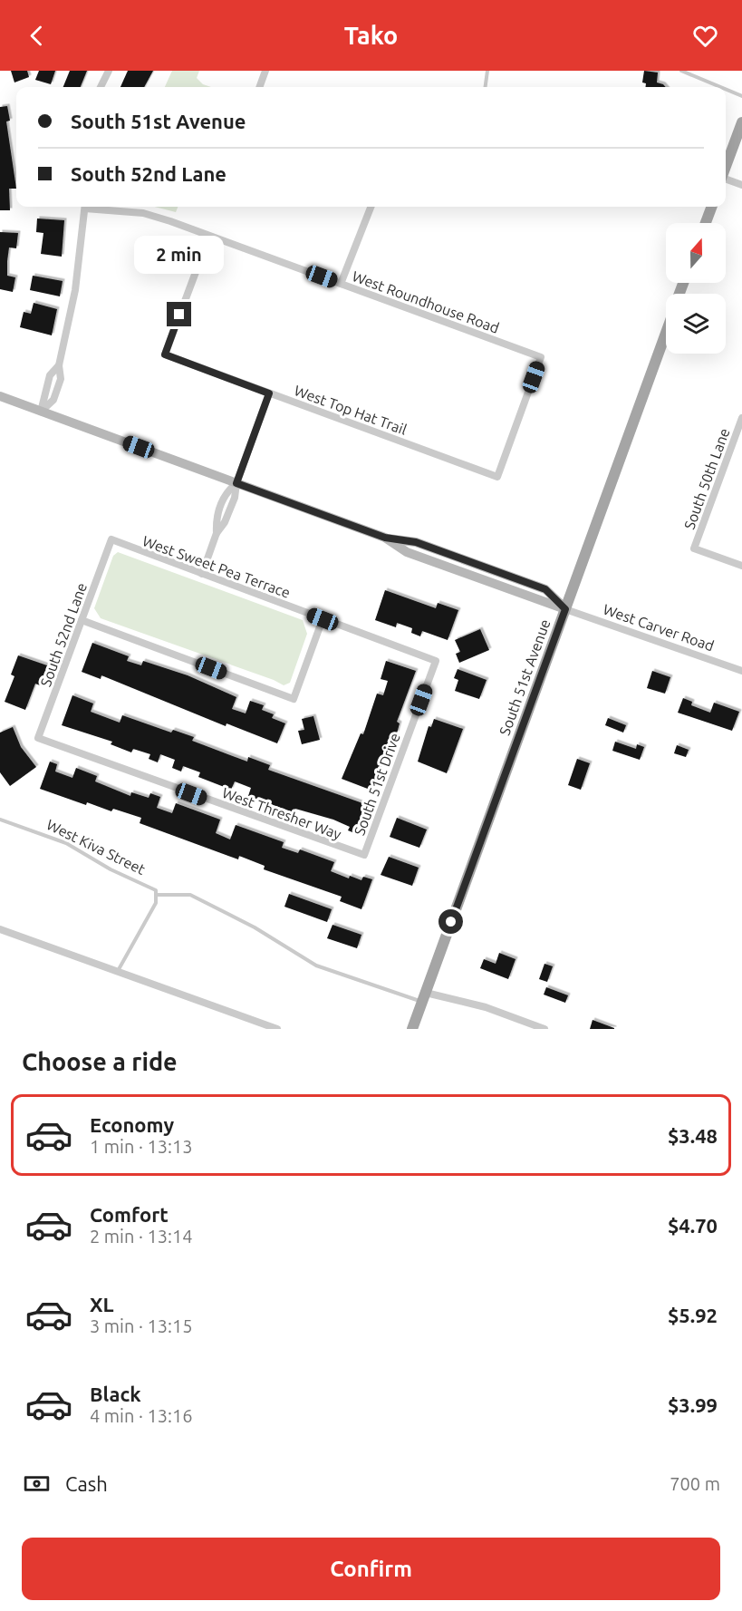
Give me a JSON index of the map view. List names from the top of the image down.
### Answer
{
  "streets": {
    "main road": ["South 51st Avenue"],
    "street": [
      "West Roundhouse Road",
      "West Top Hat Trail",
      "South 50th Lane",
      "West Sweet Pea Terrace",
      "West Carver Road",
      "South 52nd Lane",
      "South 51st Drive",
      "West Thresher Way"
    ],
    "lane": ["West Kiva Street"]
  },
  "crossings": [
    ["West Roundhouse Road", "West Top Hat Trail"],
    ["West Sweet Pea Terrace", "South 52nd Lane"],
    ["West Sweet Pea Terrace", "South 51st Drive"],
    ["West Carver Road", "South 51st Avenue"],
    ["South 52nd Lane", "West Thresher Way"],
    ["South 51st Drive", "West Thresher Way"]
  ],
  "north": "top",
  "page": {
    "header": "Tako",
    "banner": ["South 51st Avenue", "South 52nd Lane"],
    "bubble": "2 min",
    "heading": "Choose a ride",
    "list": [
      {
        "name": "Economy",
        "note": "1 min · 13:13",
        "value": "$3.48"
      },
      {
        "name": "Comfort",
        "note": "2 min · 13:14",
        "value": "$4.70"
      },
      {
        "name": "XL",
        "note": "3 min · 13:15",
        "value": "$5.92"
      },
      {
        "name": "Black",
        "note": "4 min · 13:16",
        "value": "$3.99"
      }
    ],
    "pay": ["Cash", "700 m"],
    "buttons": "Confirm"
  }
}
